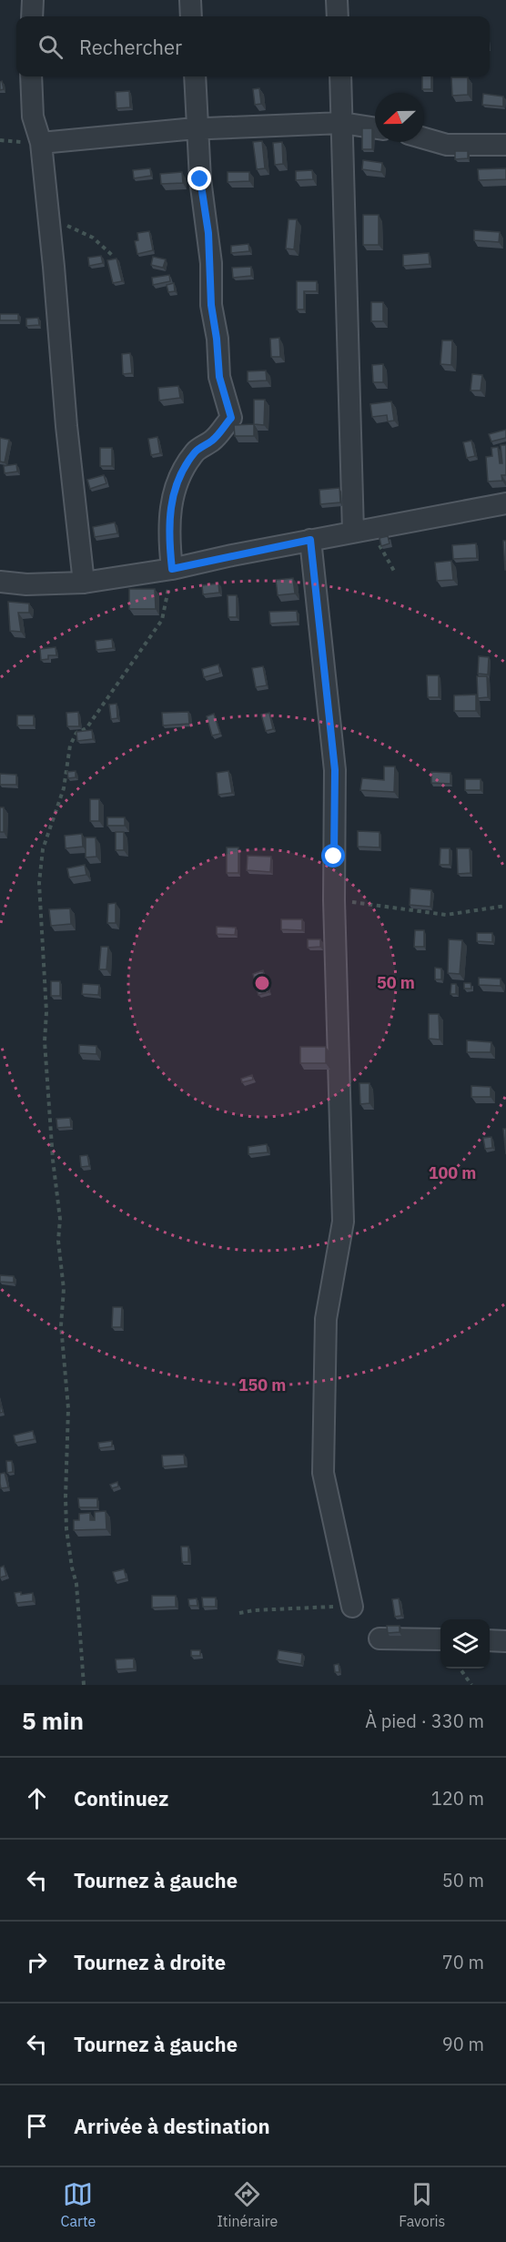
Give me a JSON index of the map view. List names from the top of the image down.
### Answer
{
  "north": "left",
  "page": {
    "search": "Rechercher",
    "heading": ["5 min", "À pied · 330 m"],
    "list": [
      ["Continuez", "120 m"],
      ["Tournez à gauche", "50 m"],
      ["Tournez à droite", "70 m"],
      ["Tournez à gauche", "90 m"],
      "Arrivée à destination"
    ],
    "nav": ["Carte", "Itinéraire", "Favoris"]
  },
  "rings": ["50 m", "100 m", "150 m"]
}
